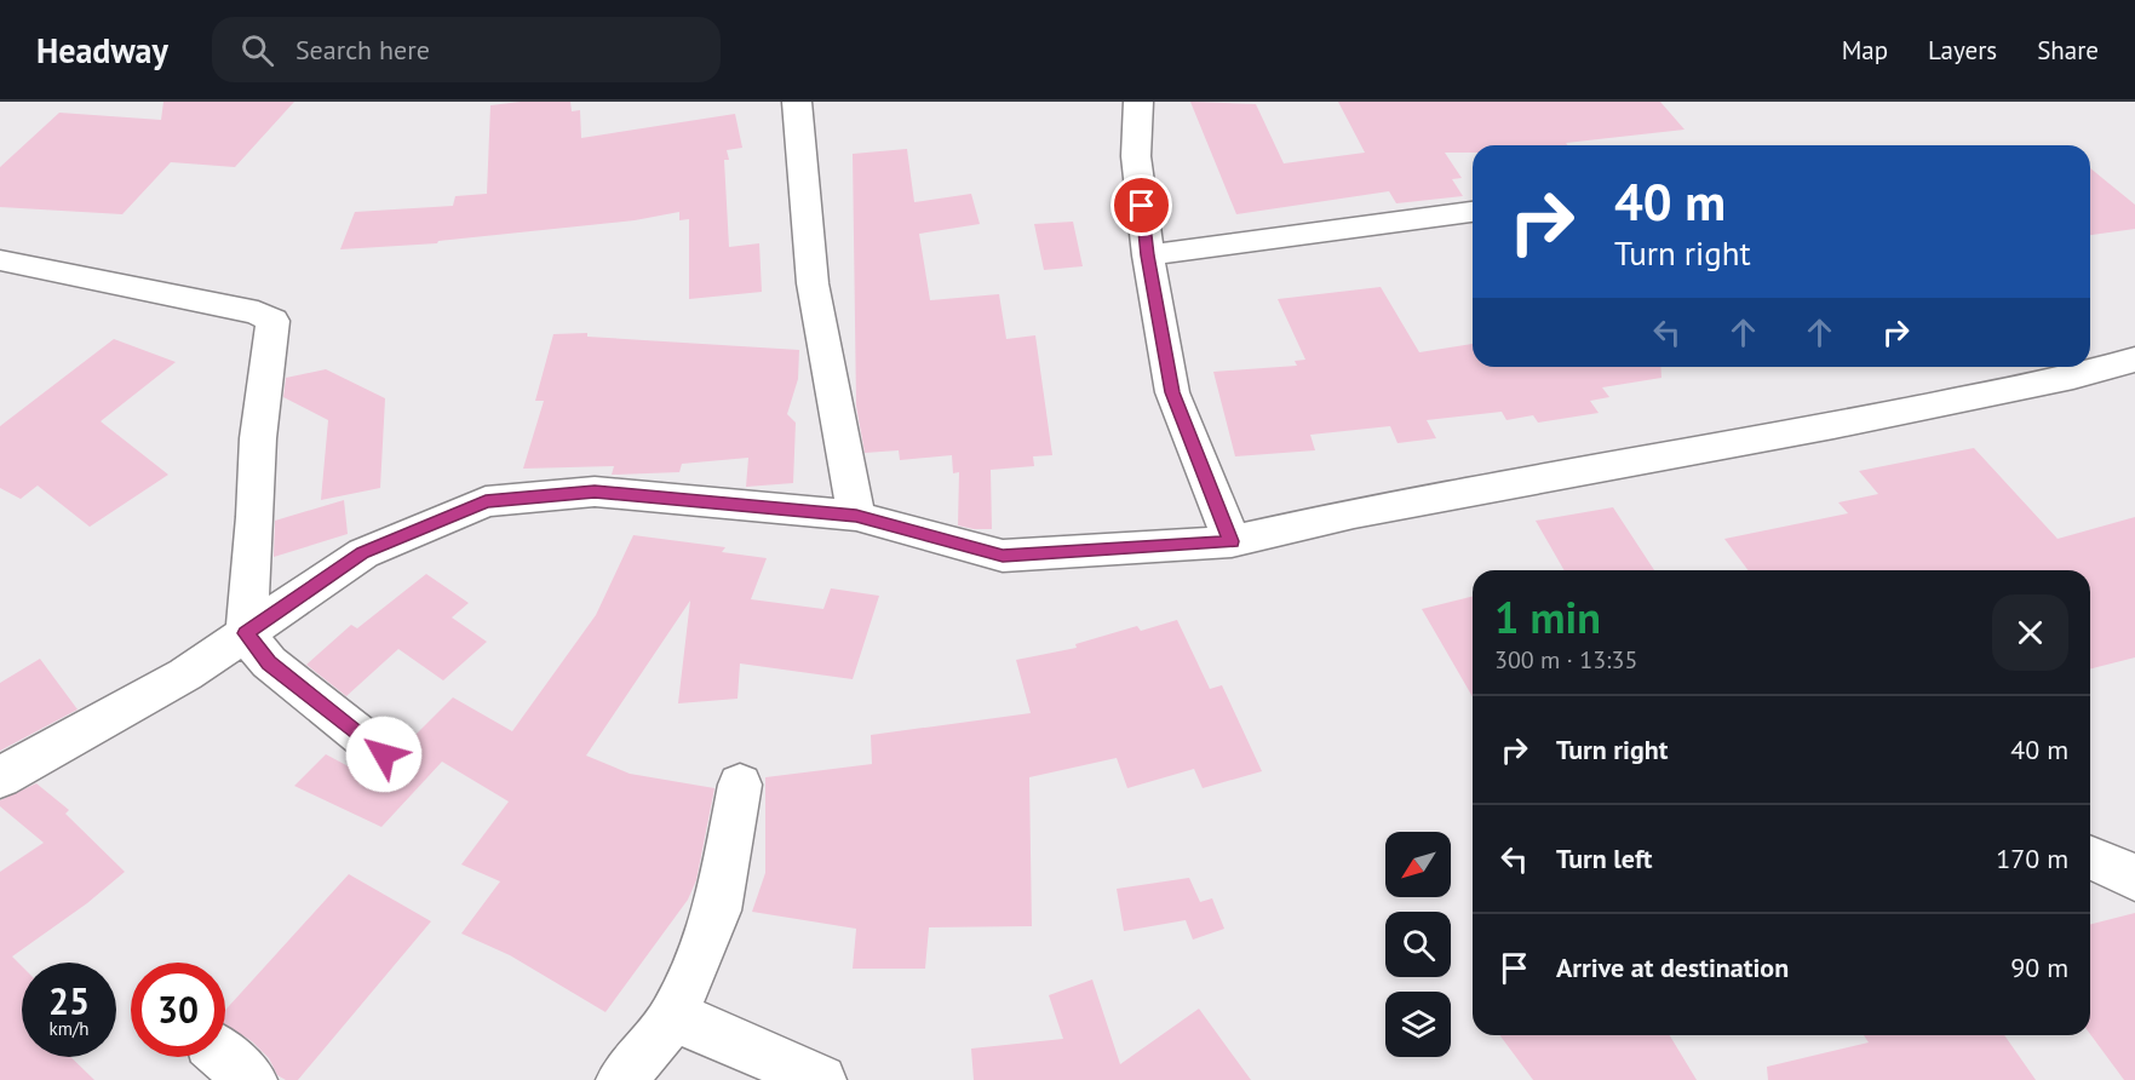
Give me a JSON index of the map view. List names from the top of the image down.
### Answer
{
  "north": "bottom left",
  "page": {
    "header": "Headway",
    "search": "Search here",
    "nav": ["Map", "Layers", "Share"],
    "turn": ["40 m", "Turn right"],
    "heading": ["1 min", "300 m · 13:35"],
    "list": [
      {
        "name": "Turn right",
        "value": "40 m"
      },
      {
        "name": "Turn left",
        "value": "170 m"
      },
      {
        "name": "Arrive at destination",
        "value": "90 m"
      }
    ],
    "speed": "25 km/h",
    "limit": "30"
  }
}
